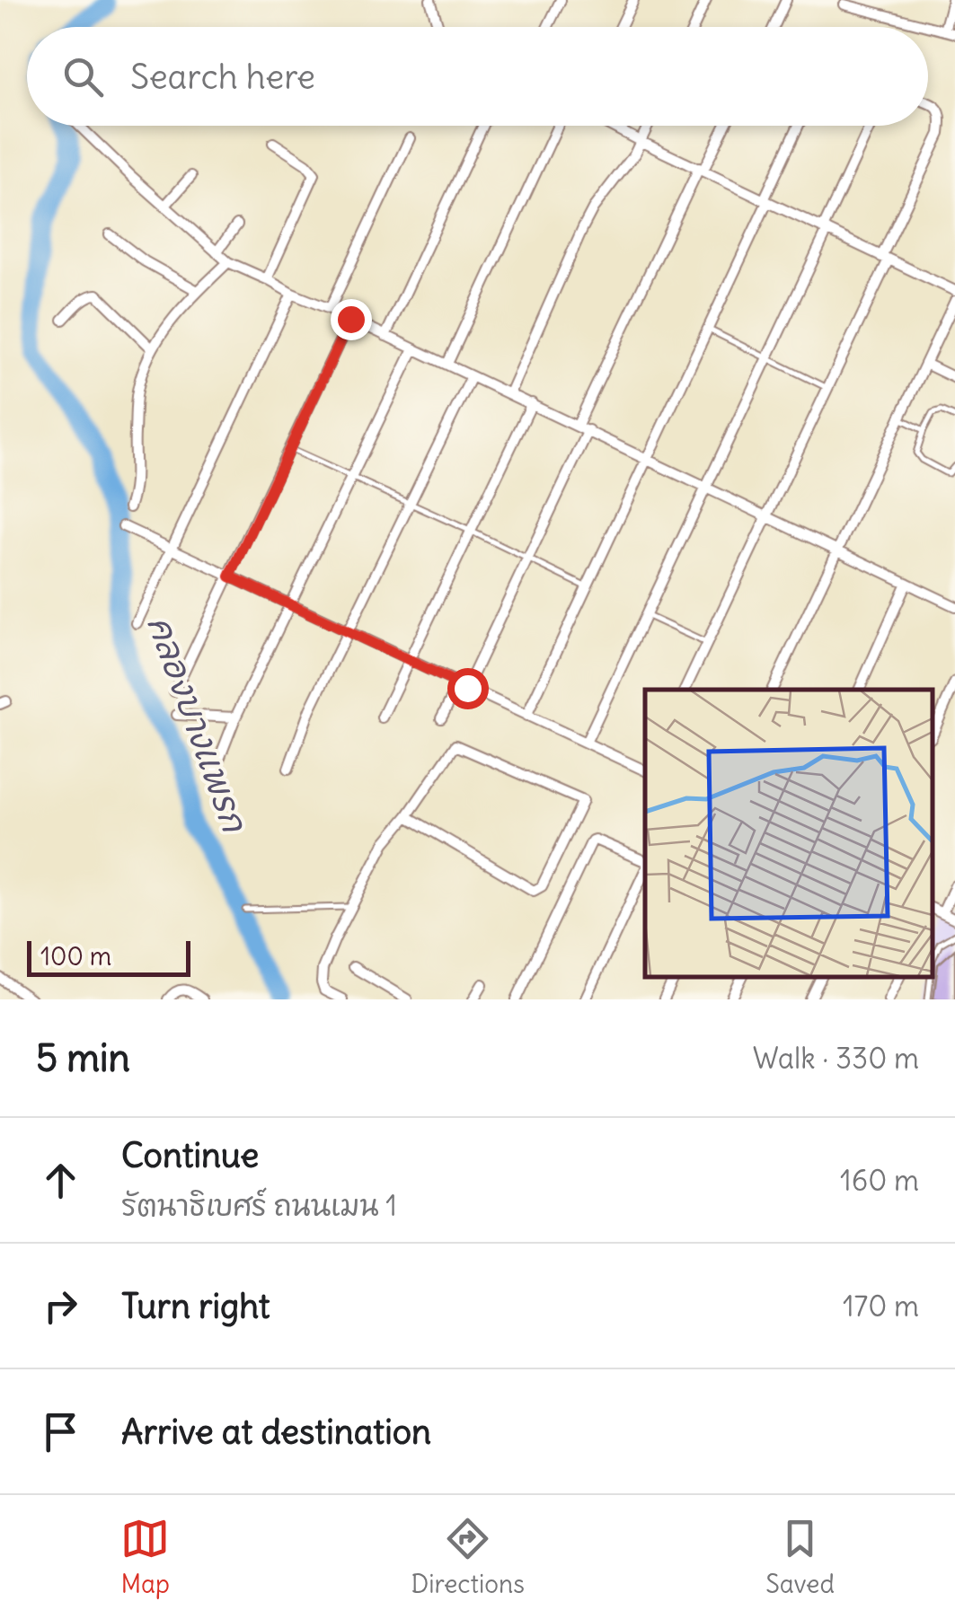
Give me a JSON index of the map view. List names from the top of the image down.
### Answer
{
  "water": ["คลองบางแพรก"],
  "scale_bar": "100 m",
  "page": {
    "search": "Search here",
    "scale": "100 m",
    "heading": ["5 min", "Walk · 330 m"],
    "list": [
      ["Continue", "รัตนาธิเบศร์ ถนนเมน 1", "160 m"],
      ["Turn right", "170 m"],
      "Arrive at destination"
    ],
    "nav": ["Map", "Directions", "Saved"]
  }
}
